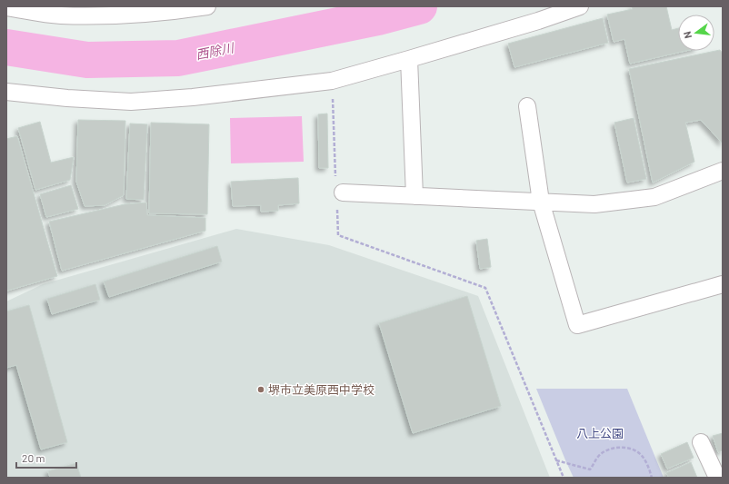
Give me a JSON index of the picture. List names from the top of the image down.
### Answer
{
  "water": ["西除川"],
  "parks": ["八上公園"],
  "places": ["堺市立美原西中学校"],
  "scale_bar": "20 m",
  "north": "left"
}
